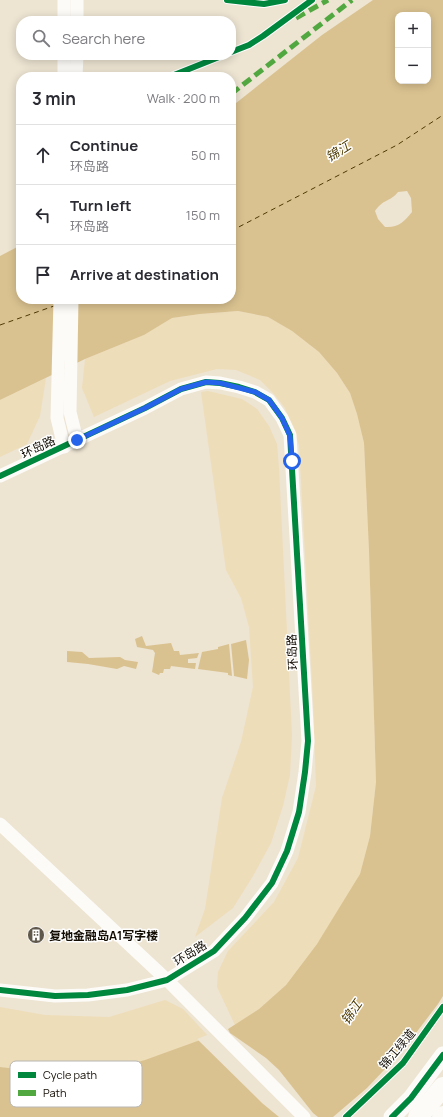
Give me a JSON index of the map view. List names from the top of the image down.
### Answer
{
  "streets": {
    "street": ["环岛路"],
    "cycle path": ["锦江绿道"]
  },
  "water": ["锦江"],
  "places": {
    "building": ["复地金融岛A1写字楼"]
  },
  "legend": ["Cycle path", "Path"],
  "page": {
    "map_buttons": ["+", "−"],
    "search": "Search here",
    "heading": ["3 min", "Walk · 200 m"],
    "list": [
      ["Continue", "环岛路", "50 m"],
      ["Turn left", "环岛路", "150 m"],
      "Arrive at destination"
    ]
  }
}
